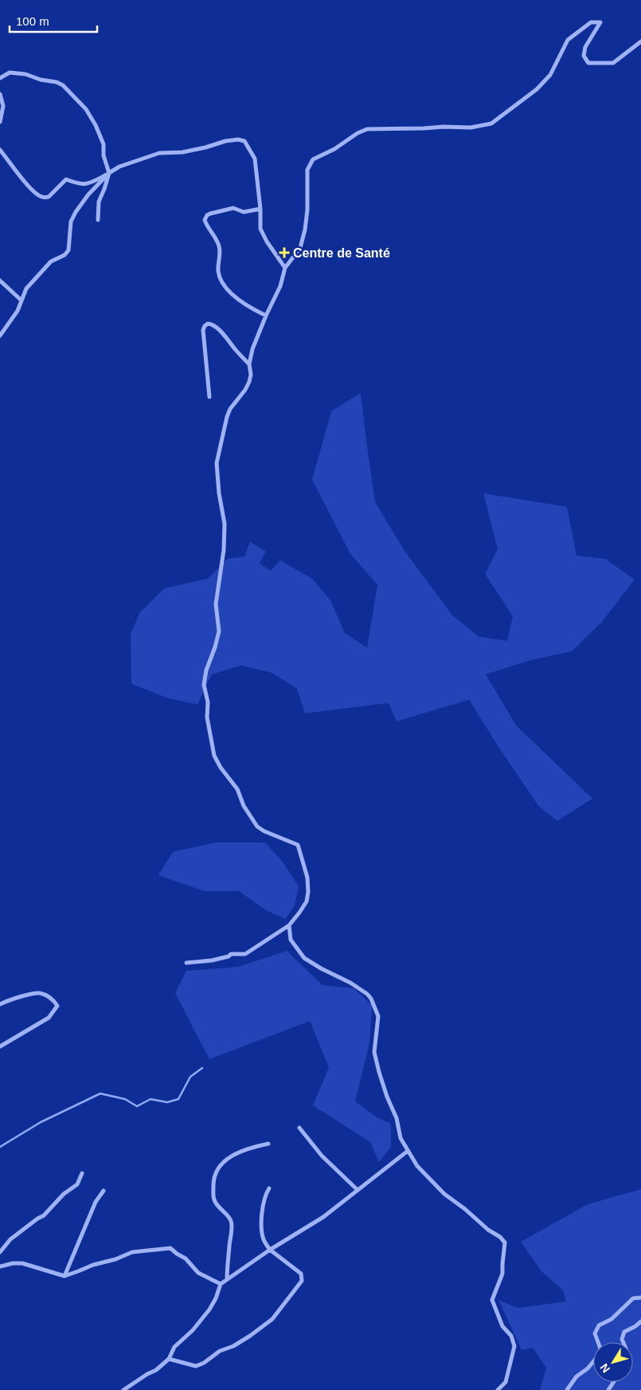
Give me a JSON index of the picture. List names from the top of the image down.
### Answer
{
  "places": {
    "health": ["Centre de Santé"]
  },
  "scale_bar": "100 m",
  "north": "bottom left"
}
